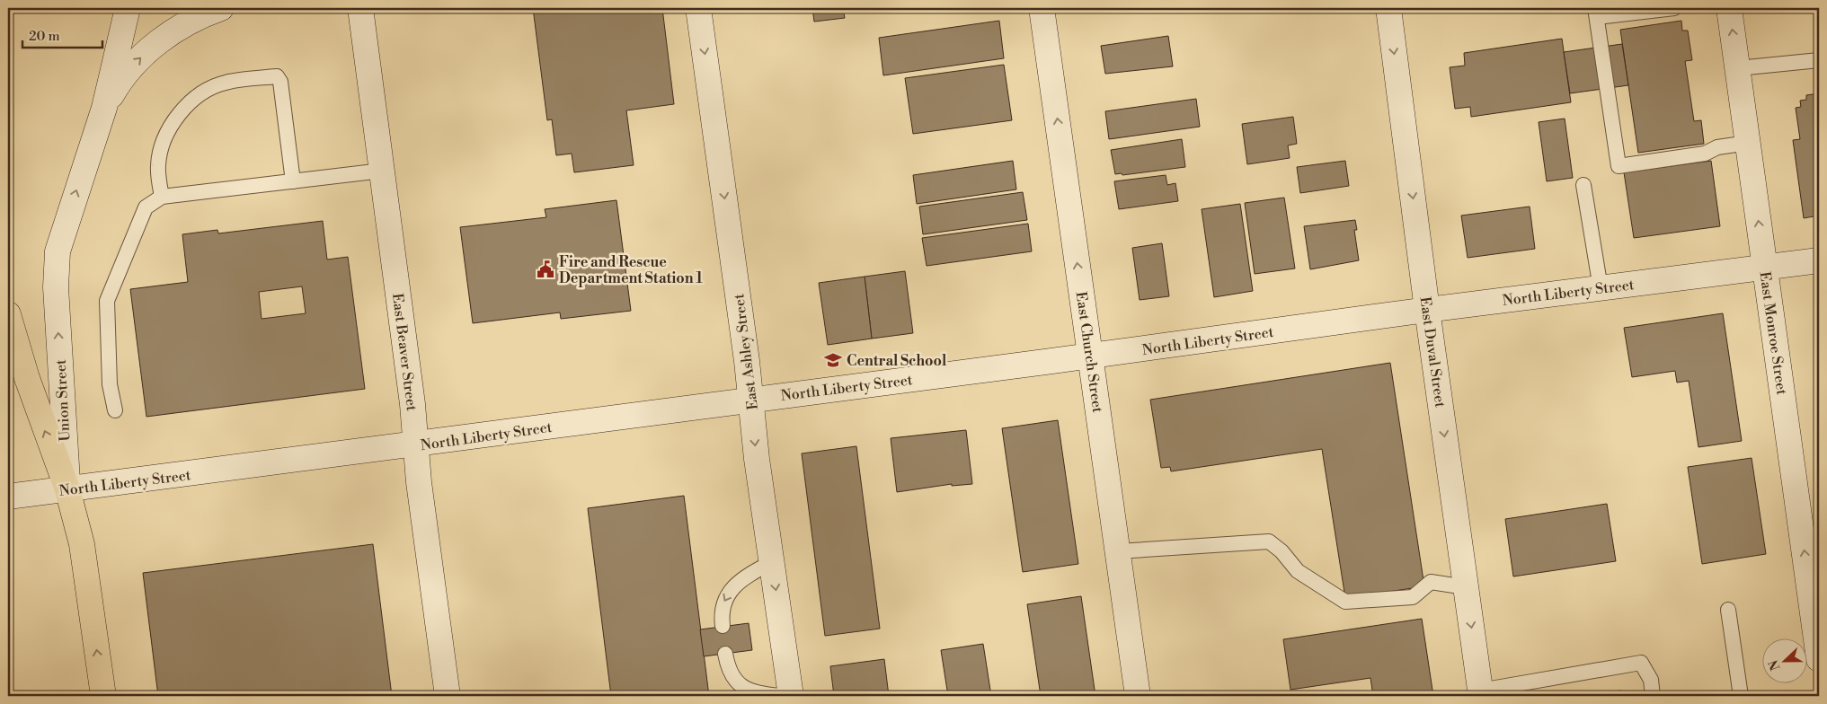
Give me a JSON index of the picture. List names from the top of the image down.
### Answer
{
  "streets": {
    "main road": ["Union Street"],
    "street": [
      "North Liberty Street",
      "East Monroe Street",
      "East Beaver Street",
      "East Ashley Street",
      "East Church Street",
      "East Duval Street"
    ]
  },
  "crossings": [
    ["North Liberty Street", "East Monroe Street"],
    ["North Liberty Street", "East Beaver Street"],
    ["North Liberty Street", "East Ashley Street"],
    ["North Liberty Street", "East Church Street"],
    ["North Liberty Street", "East Duval Street"],
    ["North Liberty Street", "Union Street"]
  ],
  "one_way": [
    "East Monroe Street",
    "East Ashley Street",
    "East Church Street",
    "East Duval Street",
    "Union Street"
  ],
  "places": {
    "public building": ["Fire and Rescue Department Station 1"],
    "school or university": ["Central School"]
  },
  "scale_bar": "20 m",
  "north": "left"
}
